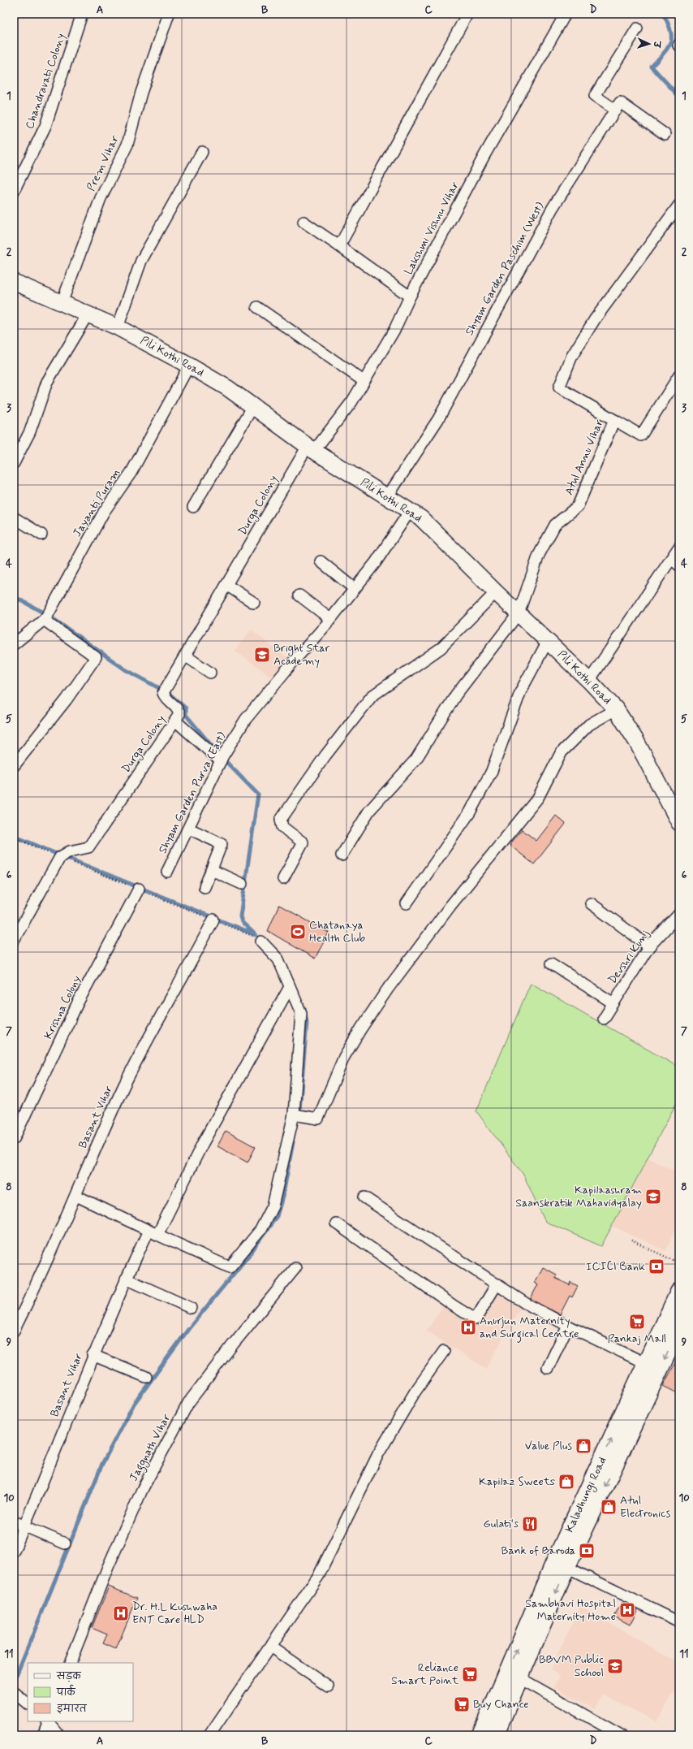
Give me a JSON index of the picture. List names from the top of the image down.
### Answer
{
  "streets": {
    "main road": ["Kaladhungi Road"],
    "street": [
      "Chandravati Colony",
      "Prem Vihar",
      "Lakshmi Vishnu Vihar",
      "Shyam Garden Paschim (West)",
      "Pili Kothi Road",
      "Atul Annu Vihar",
      "Jayanti Puram",
      "Durga Colony",
      "Shyam Garden Purva (East)",
      "Devshri Kunj",
      "Krishna Colony",
      "Basant Vihar",
      "Jaggnath Vihar"
    ]
  },
  "crossings": [
    ["Prem Vihar", "Pili Kothi Road"],
    ["Lakshmi Vishnu Vihar", "Pili Kothi Road"],
    ["Lakshmi Vishnu Vihar", "Durga Colony"],
    ["Shyam Garden Paschim (West)", "Pili Kothi Road"],
    ["Pili Kothi Road", "Atul Annu Vihar"],
    ["Pili Kothi Road", "Jayanti Puram"],
    ["Pili Kothi Road", "Durga Colony"],
    ["Pili Kothi Road", "Shyam Garden Purva (East)"]
  ],
  "places": {
    "school or university": ["Bright Star Academy", "Kapilaashram Saanskratik Mahavidyalay", "BBVM Public School"],
    "sports": ["Chatanaya Health Club"],
    "bank": ["ICICI Bank", "Bank of Baroda"],
    "supermarket": ["Pankaj Mall", "Reliance Smart Point", "Buy Chance"],
    "hospital": ["Anurjun Maternity and Surgical Centre", "Sambhavi Hospital Maternity Home", "Dr. H.L Kushwaha ENT Care HLD"],
    "shop": ["Value Plus", "Kapilaz Sweets", "Atul Electronics"],
    "restaurant": ["Gulati's"]
  },
  "legend": ["सड़क", "पार्क", "इमारत"],
  "north": "right",
  "grid": {
    "columns": [
      "A",
      "B",
      "C",
      "D"
    ],
    "rows": [
      "1",
      "2",
      "3",
      "4",
      "5",
      "6",
      "7",
      "8",
      "9",
      "10",
      "11"
    ]
  }
}
